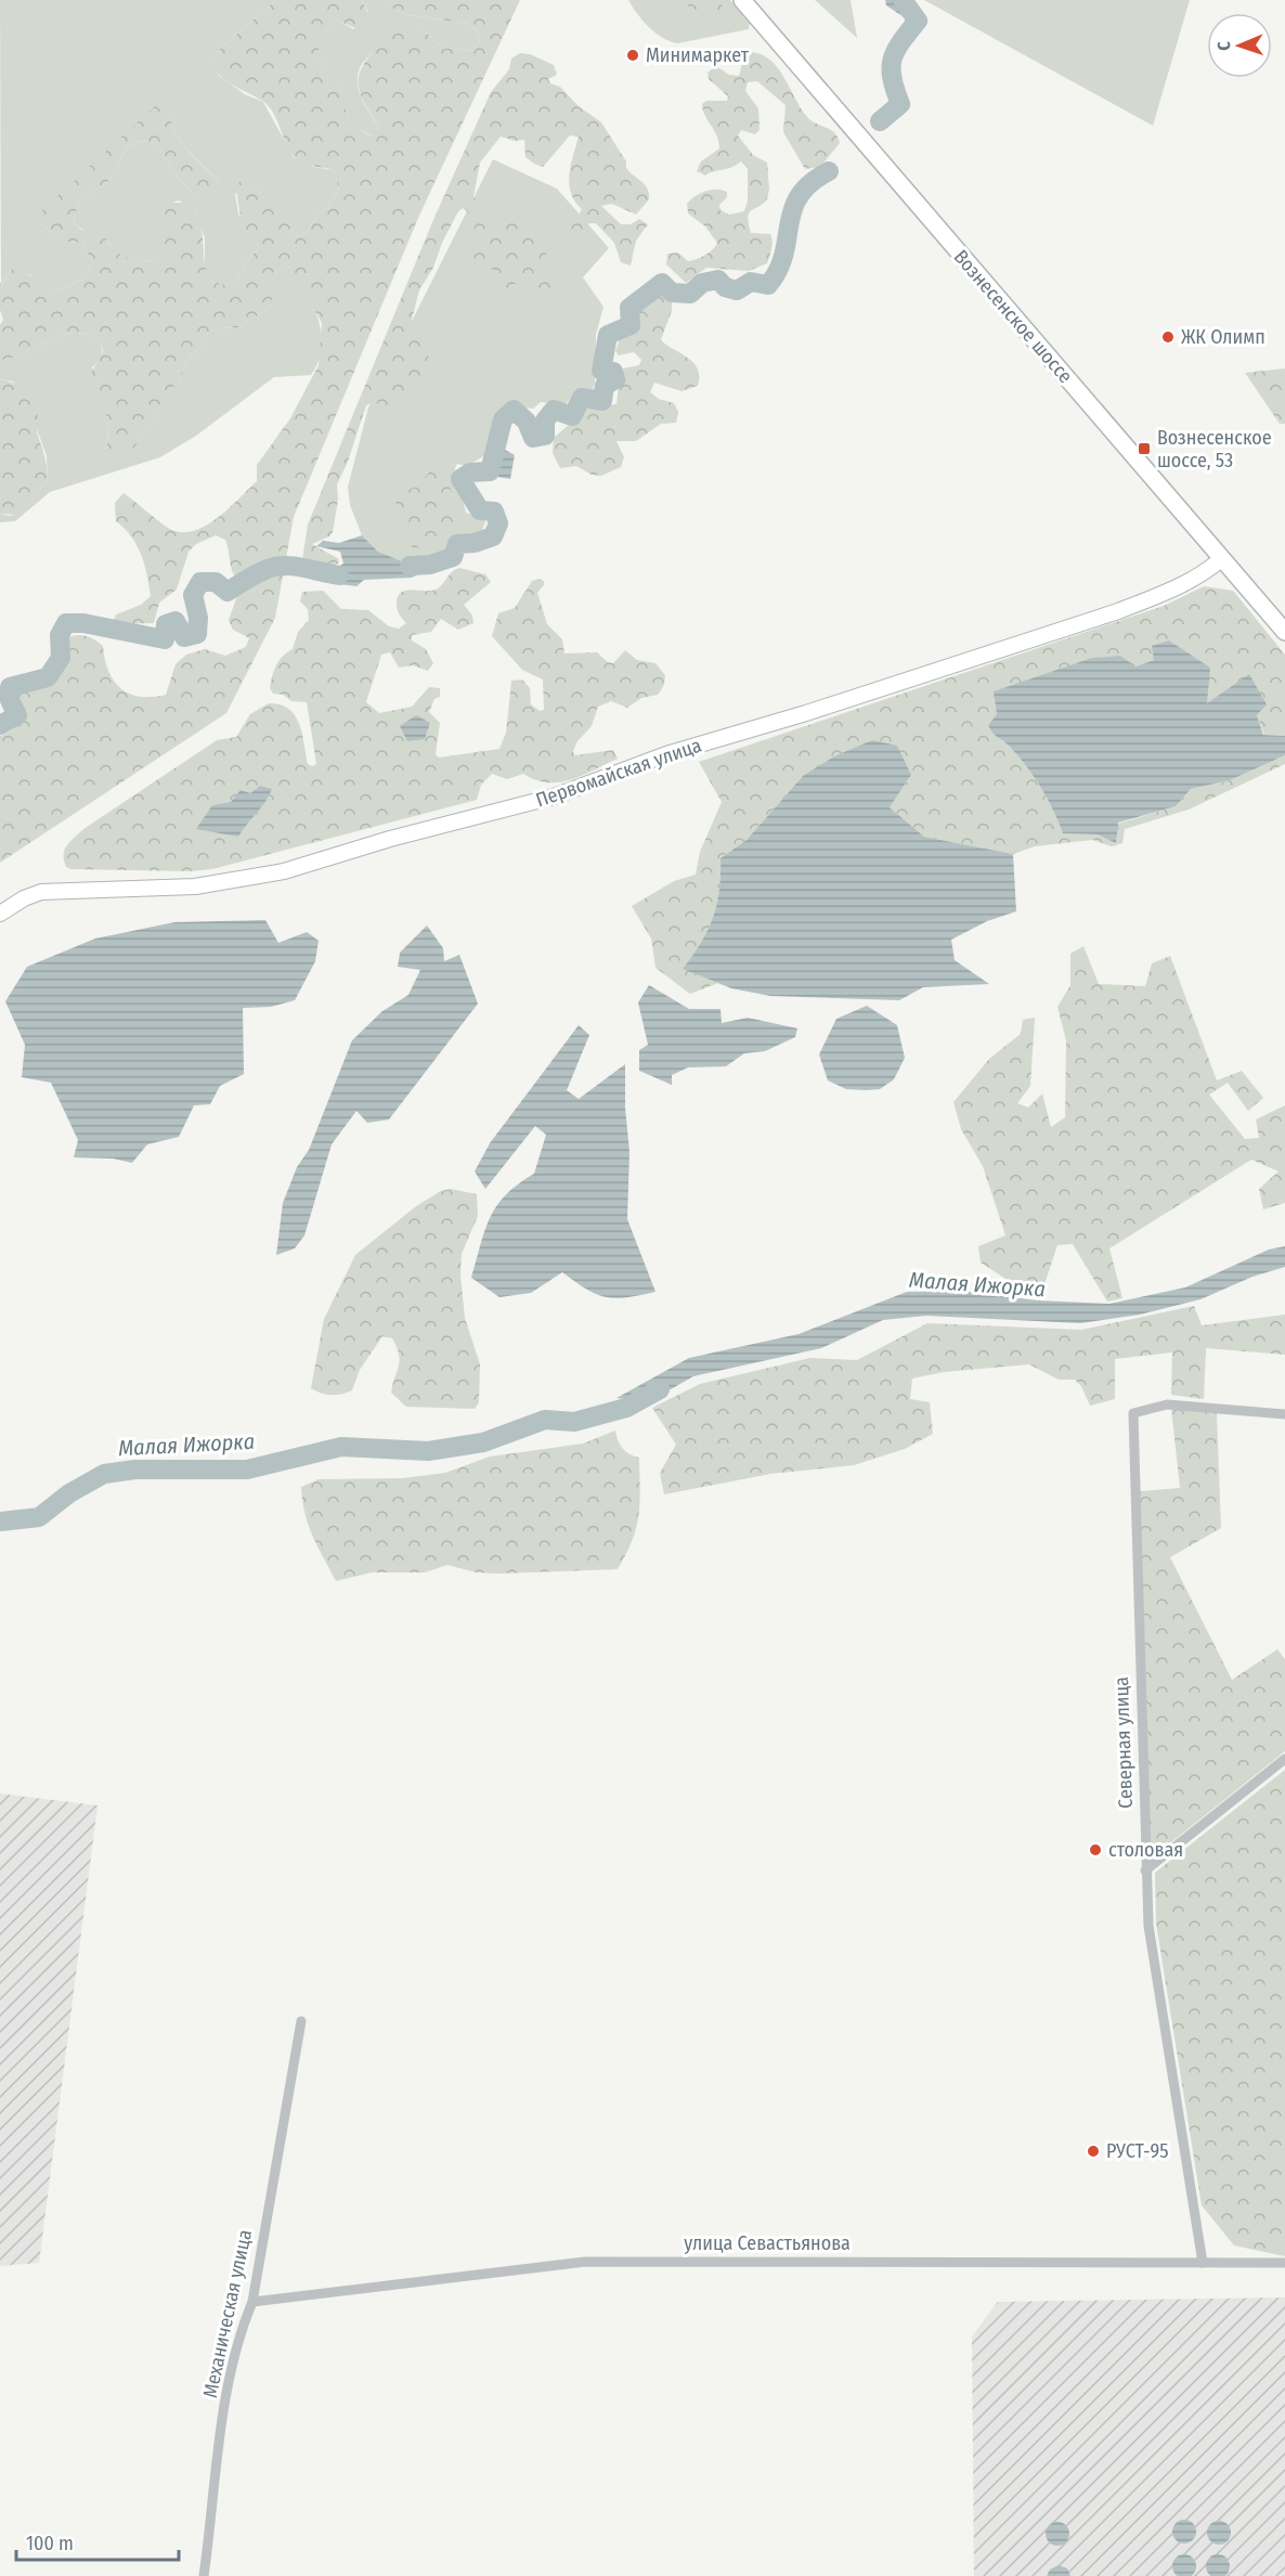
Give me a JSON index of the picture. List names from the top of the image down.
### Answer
{
  "streets": {
    "main road": ["Вознесенское шоссе"],
    "street": [
      "Первомайская улица",
      "Северная улица",
      "улица Севастьянова",
      "Механическая улица"
    ]
  },
  "crossings": [
    ["Вознесенское шоссе", "Первомайская улица"],
    ["Северная улица", "улица Севастьянова"],
    ["улица Севастьянова", "Механическая улица"]
  ],
  "water": ["Малая Ижорка"],
  "places": {
    "other": [
      "Минимаркет",
      "ЖК Олимп",
      "столовая",
      "РУСТ-95"
    ],
    "transit": ["Вознесенское шоссе, 53"]
  },
  "scale_bar": "100 m",
  "north": "left"
}
